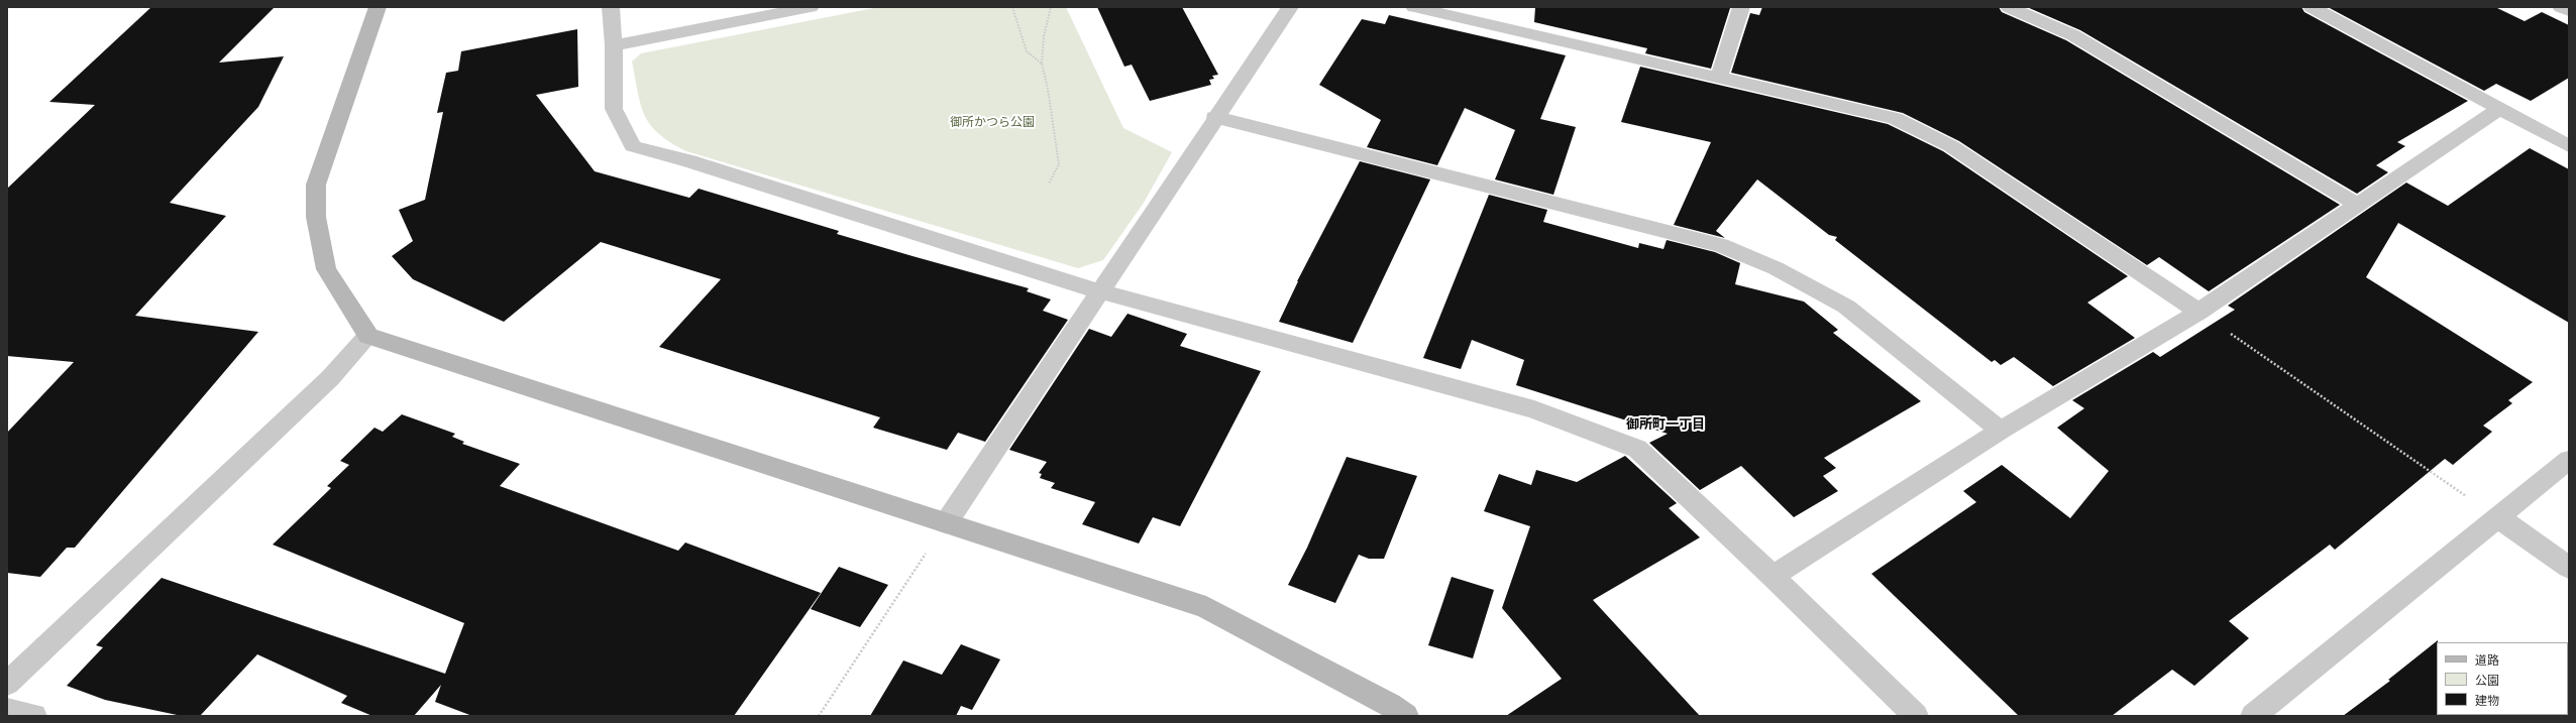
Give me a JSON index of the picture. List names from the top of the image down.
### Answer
{
  "districts": ["御所町一丁目"],
  "parks": ["御所かつら公園"],
  "legend": ["道路", "公園", "建物"]
}
